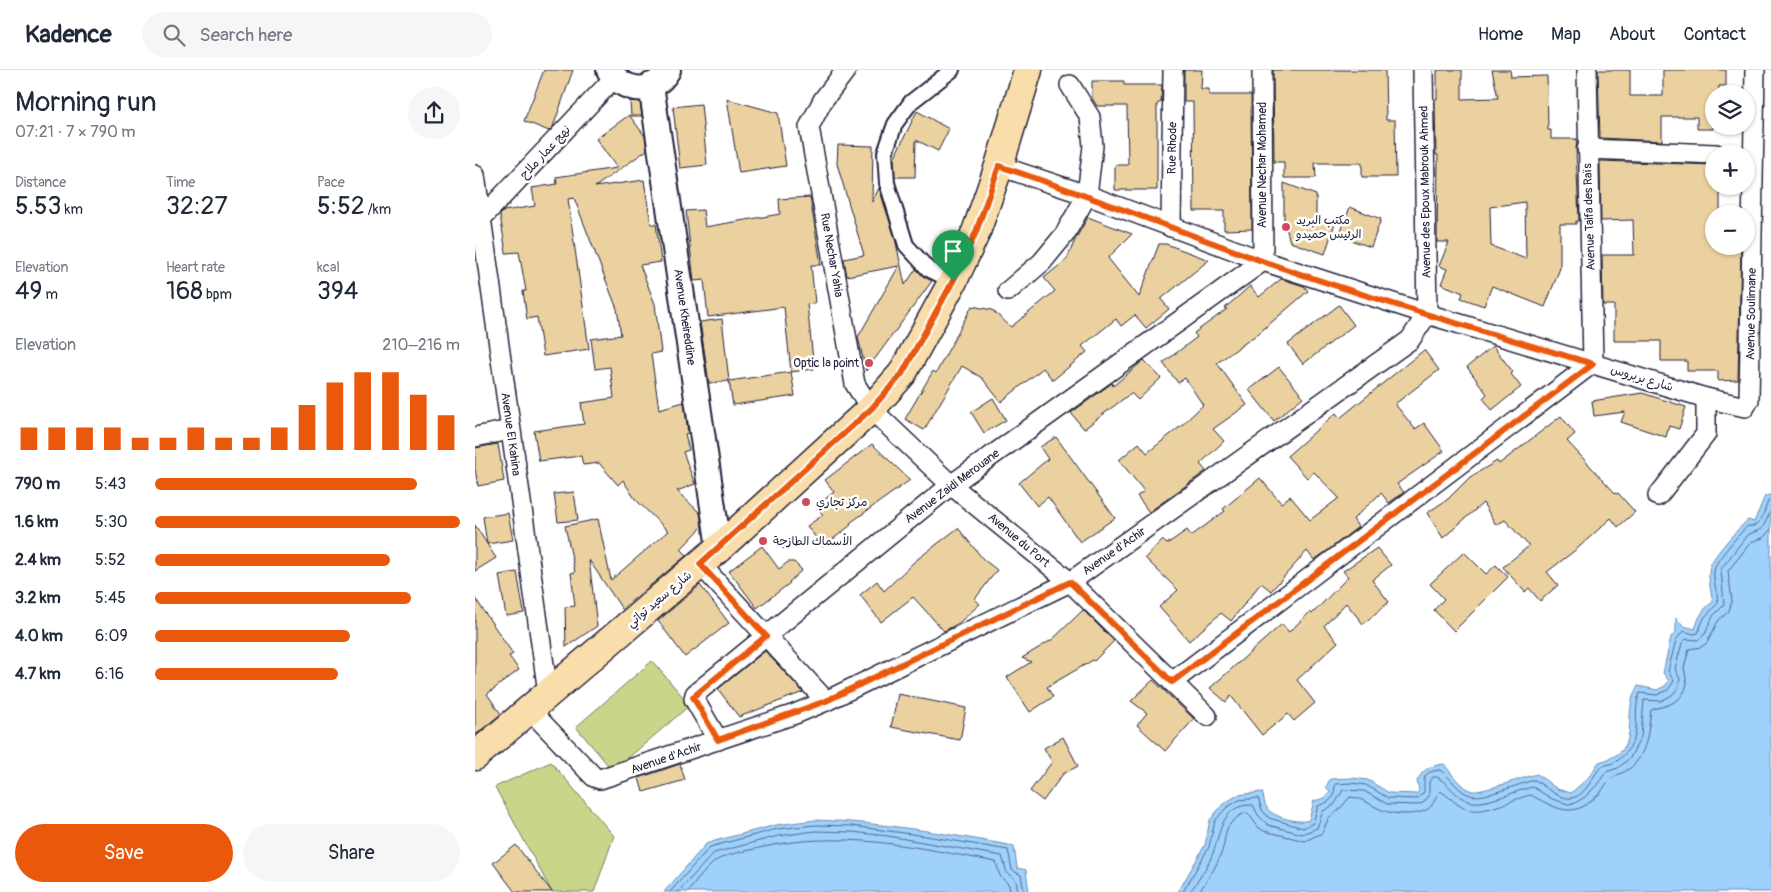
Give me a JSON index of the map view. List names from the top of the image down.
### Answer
{
  "streets": {
    "main road": ["شارع سعيد تواتي"],
    "street": [
      "Rue Rhode",
      "نهج عمار ملاح",
      "Avenue Nechar Mohamed",
      "Avenue des Epoux Mabrouk Ahmed",
      "Avenue Taifa des Raïs",
      "Rue Nechar Yahia",
      "Avenue Soulimane",
      "Avenue Kheireddine",
      "شارع بربروس",
      "Avenue El Kahina",
      "Avenue Zaidi Merouane",
      "Avenue du Port",
      "Avenue d'Achir"
    ]
  },
  "crossings": [
    ["Rue Rhode", "شارع بربروس"],
    ["نهج عمار ملاح", "Avenue El Kahina"],
    ["Avenue Nechar Mohamed", "شارع بربروس"],
    ["Avenue Nechar Mohamed", "Avenue Zaidi Merouane"],
    ["Avenue des Epoux Mabrouk Ahmed", "شارع بربروس"],
    ["Avenue des Epoux Mabrouk Ahmed", "Avenue d'Achir"],
    ["Avenue Taifa des Raïs", "شارع بربروس"],
    ["Rue Nechar Yahia", "Avenue du Port"],
    ["Rue Nechar Yahia", "شارع سعيد تواتي"],
    ["Avenue Soulimane", "شارع بربروس"],
    ["Avenue Kheireddine", "شارع سعيد تواتي"],
    ["شارع بربروس", "Avenue Zaidi Merouane"],
    ["شارع بربروس", "Avenue d'Achir"],
    ["شارع بربروس", "شارع سعيد تواتي"],
    ["Avenue El Kahina", "Avenue d'Achir"],
    ["Avenue El Kahina", "شارع سعيد تواتي"],
    ["Avenue Zaidi Merouane", "Avenue du Port"],
    ["Avenue Zaidi Merouane", "Avenue d'Achir"],
    ["Avenue du Port", "Avenue d'Achir"],
    ["Avenue du Port", "شارع سعيد تواتي"],
    ["Avenue d'Achir", "شارع سعيد تواتي"]
  ],
  "places": [
    "مكتب البريد الرئيس حميدو",
    "Optic la point",
    "مركز تجاري",
    "الأسماك الطازجة"
  ],
  "page": {
    "header": "Kadence",
    "search": "Search here",
    "nav": [
      "Home",
      "Map",
      "About",
      "Contact"
    ],
    "heading": ["Morning run", "07:21 · 7 × 790 m"],
    "map_buttons": ["+", "−"],
    "stats": [
      ["Distance", "5.53 km"],
      ["Time", "32:27"],
      ["Pace", "5:52 /km"],
      ["Elevation", "49 m"],
      ["Heart rate", "168 bpm"],
      ["kcal", "394"]
    ],
    "chart": ["Elevation", "210–216 m"],
    "list": [
      {
        "name": "790 m",
        "note": "5:43"
      },
      {
        "name": "1.6 km",
        "note": "5:30"
      },
      {
        "name": "2.4 km",
        "note": "5:52"
      },
      {
        "name": "3.2 km",
        "note": "5:45"
      },
      {
        "name": "4.0 km",
        "note": "6:09"
      },
      {
        "name": "4.7 km",
        "note": "6:16"
      }
    ],
    "buttons": ["Save", "Share"]
  }
}
